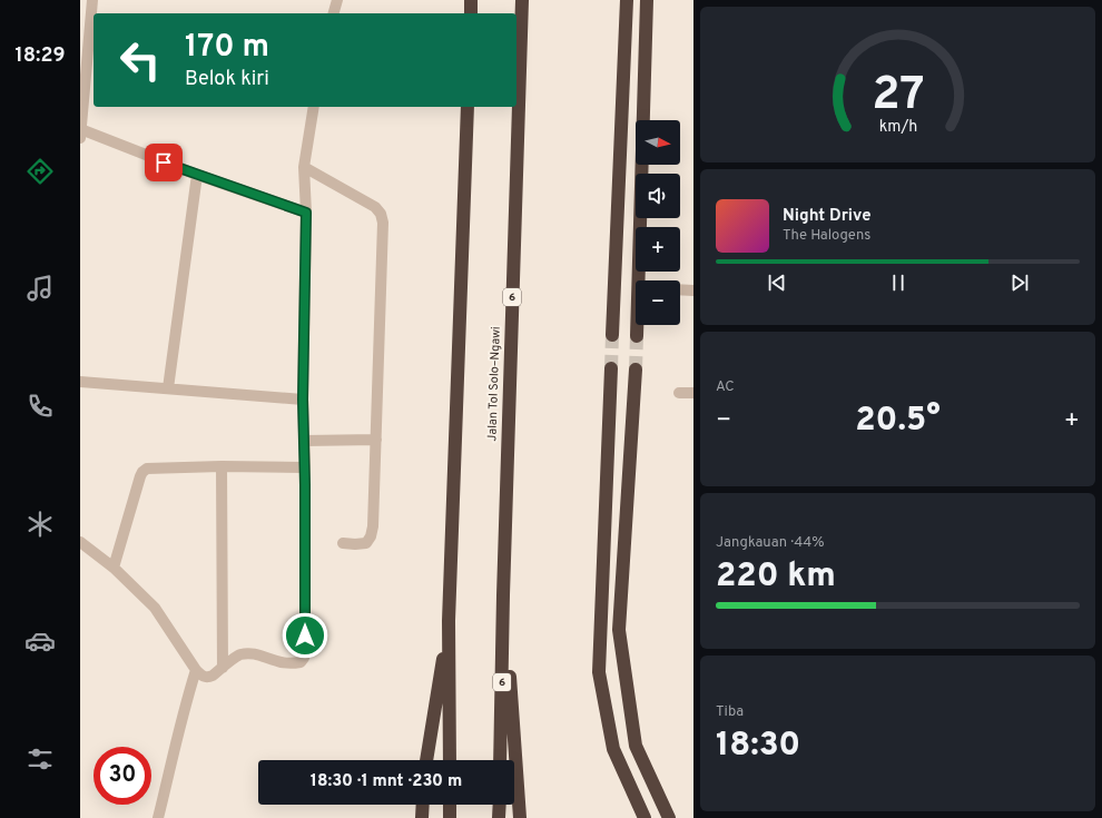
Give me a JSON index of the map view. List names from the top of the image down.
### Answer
{
  "streets": {
    "highway": ["6", "Jalan Tol Solo–Ngawi"]
  },
  "north": "right",
  "page": {
    "tabs": "18:29",
    "turn": ["170 m", "Belok kiri"],
    "map_buttons": ["+", "−"],
    "song": ["Night Drive", "The Halogens"],
    "tile": [
      "AC",
      ["Jangkauan · 44%", "220 km"],
      ["Tiba", "18:30"]
    ],
    "heat": ["−", "20.5°", "+"],
    "limit": "30",
    "trip": "18:30 · 1 mnt · 230 m",
    "gauge": ["27", "km/h"]
  }
}
